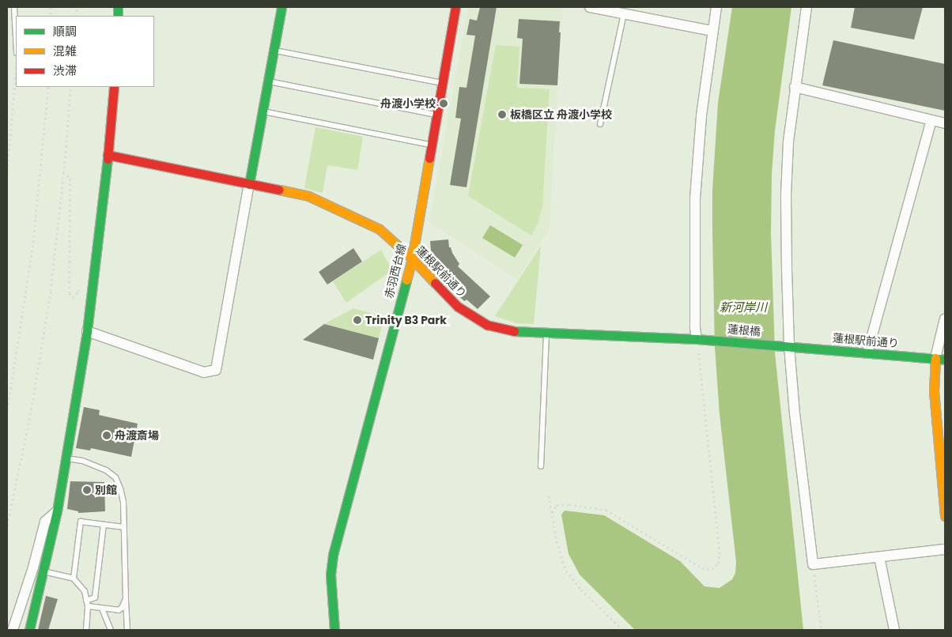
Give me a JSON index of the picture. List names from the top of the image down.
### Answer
{
  "streets": {
    "street": ["赤羽西台線", "蓮根駅前通り", "蓮根橋"]
  },
  "crossings": [
    ["赤羽西台線", "蓮根駅前通り"],
    ["蓮根駅前通り", "蓮根橋"]
  ],
  "water": ["新河岸川"],
  "places": [
    "舟渡小学校",
    "板橋区立 舟渡小学校",
    "Trinity B3 Park",
    "舟渡斎場",
    "別館"
  ],
  "legend": ["順調", "混雑", "渋滞"]
}
